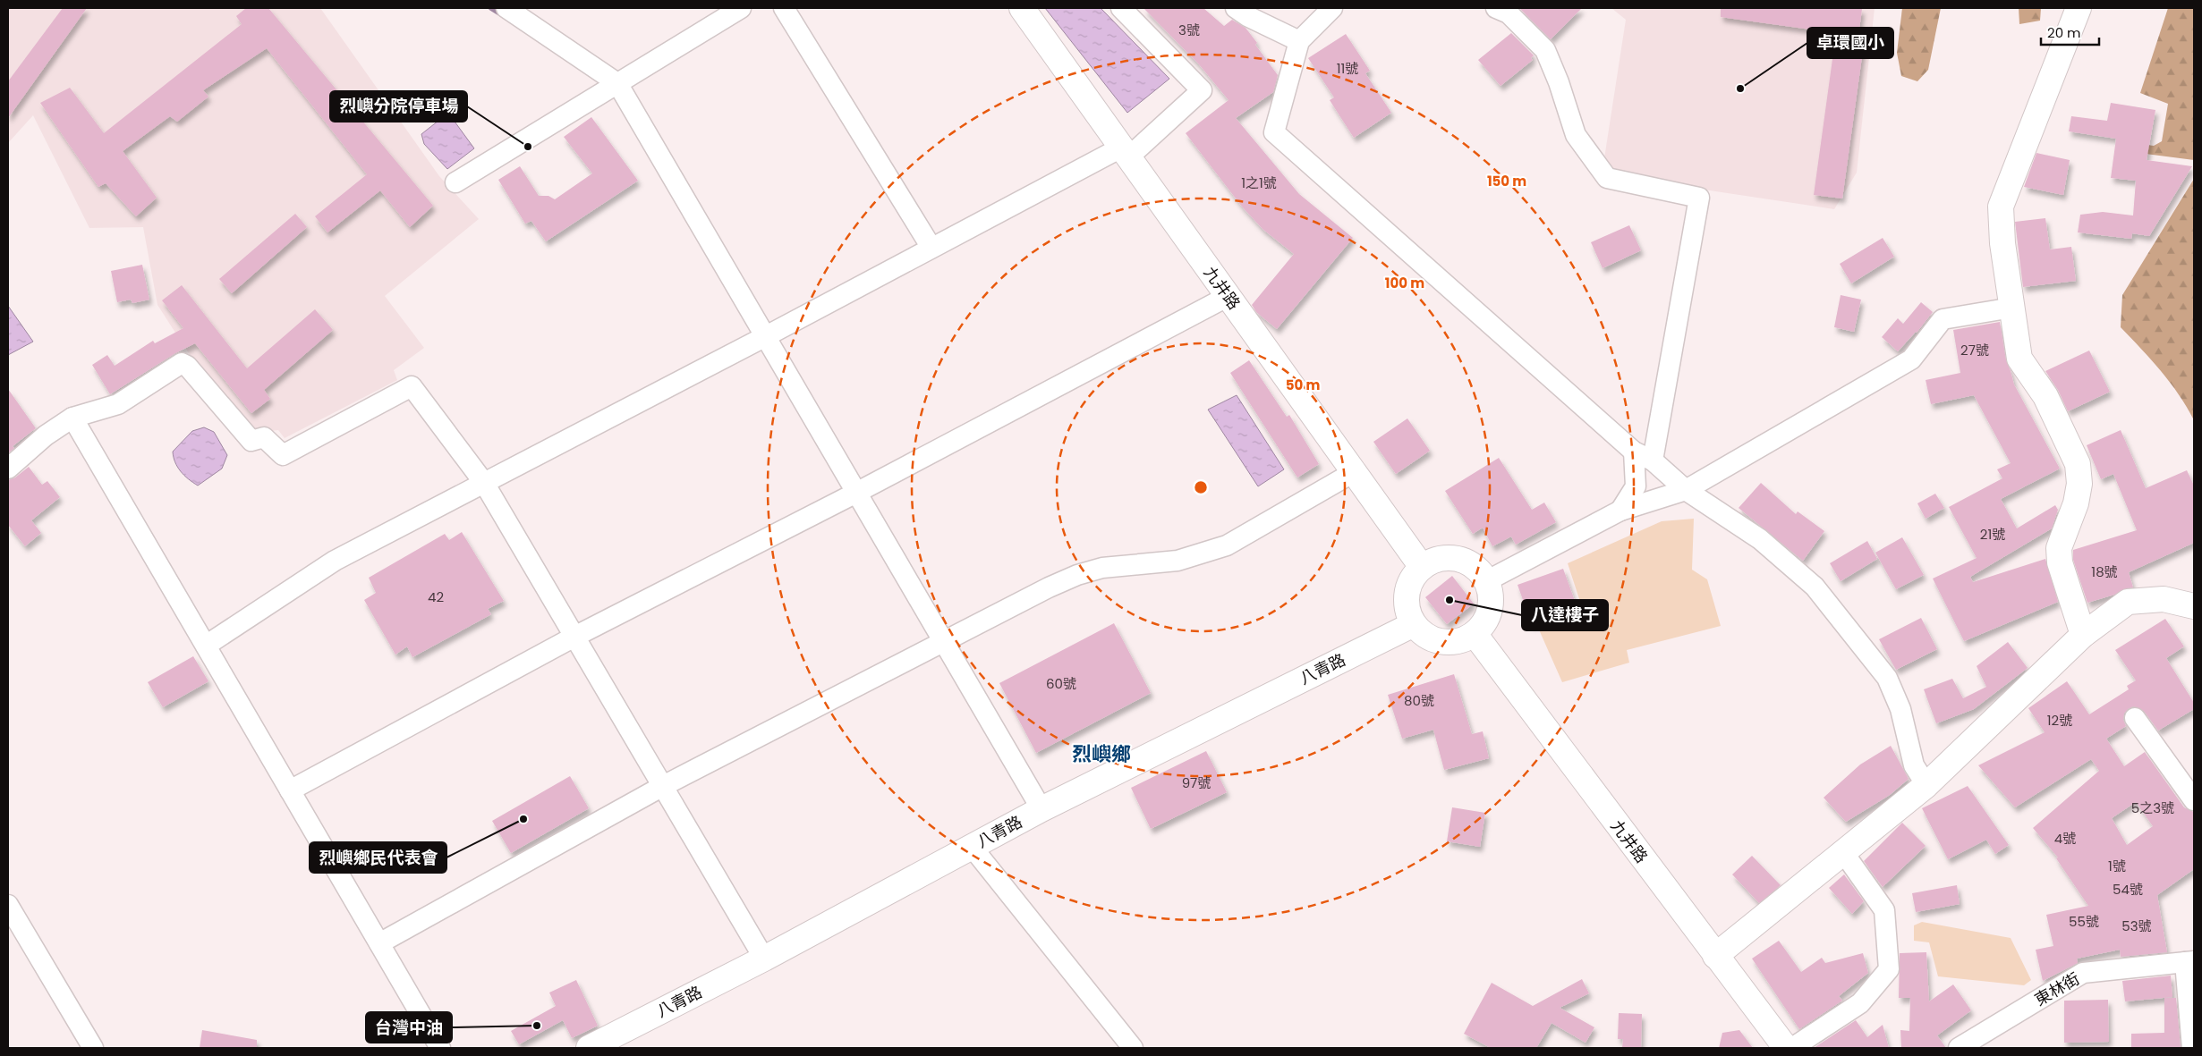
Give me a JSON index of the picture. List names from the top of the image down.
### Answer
{
  "streets": {
    "main road": ["九井路", "八青路"],
    "street": ["東林街"]
  },
  "crossings": [
    ["九井路", "八青路"]
  ],
  "districts": ["烈嶼鄉"],
  "places": [
    "卓環國小",
    "烈嶼分院停車場",
    "八達樓子",
    "烈嶼鄉民代表會",
    "台灣中油"
  ],
  "house_numbers": [
    "3號",
    "11號",
    "1之1號",
    "27號",
    "21號",
    "18號",
    "42",
    "60號",
    "80號",
    "12號",
    "97號",
    "5之3號",
    "4號",
    "1號",
    "54號",
    "55號",
    "53號"
  ],
  "scale_bar": "20 m",
  "rings": ["150 m", "100 m", "50 m"]
}
